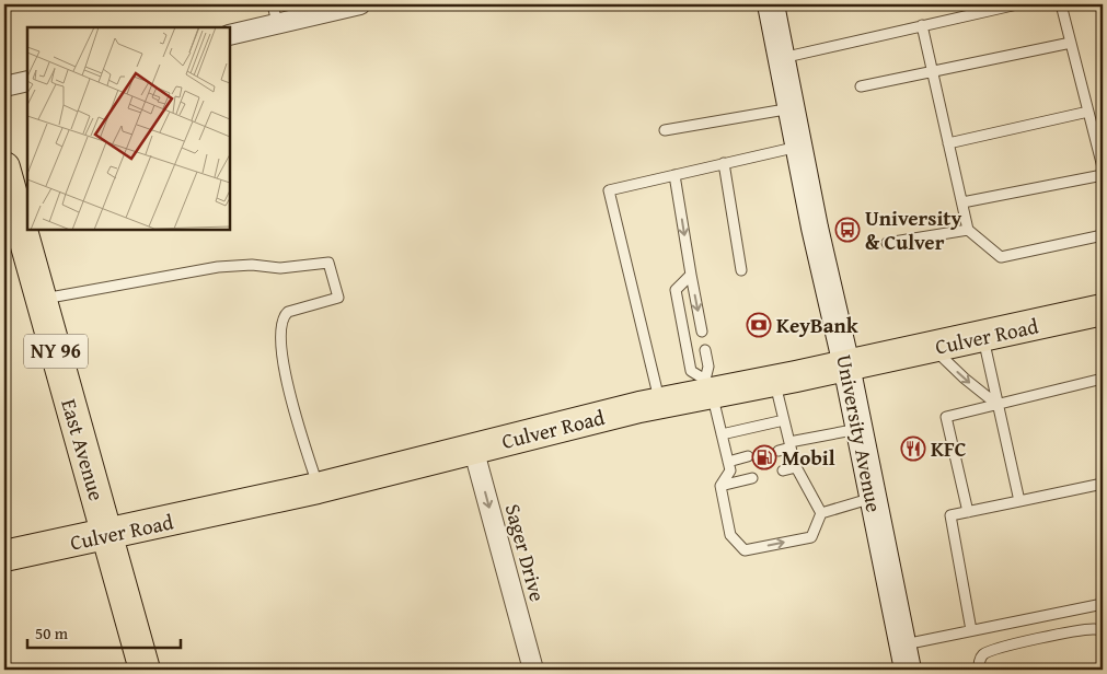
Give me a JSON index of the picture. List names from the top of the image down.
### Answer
{
  "streets": {
    "main road": [
      "Culver Road",
      "NY 96",
      "University Avenue",
      "East Avenue"
    ],
    "street": ["Sager Drive"]
  },
  "crossings": [
    ["Culver Road", "University Avenue"],
    ["Culver Road", "East Avenue"],
    ["Culver Road", "Sager Drive"]
  ],
  "one_way": ["Sager Drive"],
  "places": {
    "bus stop": ["University & Culver"],
    "bank": ["KeyBank"],
    "restaurant": ["KFC"],
    "fuel station": ["Mobil"]
  },
  "scale_bar": "50 m"
}
